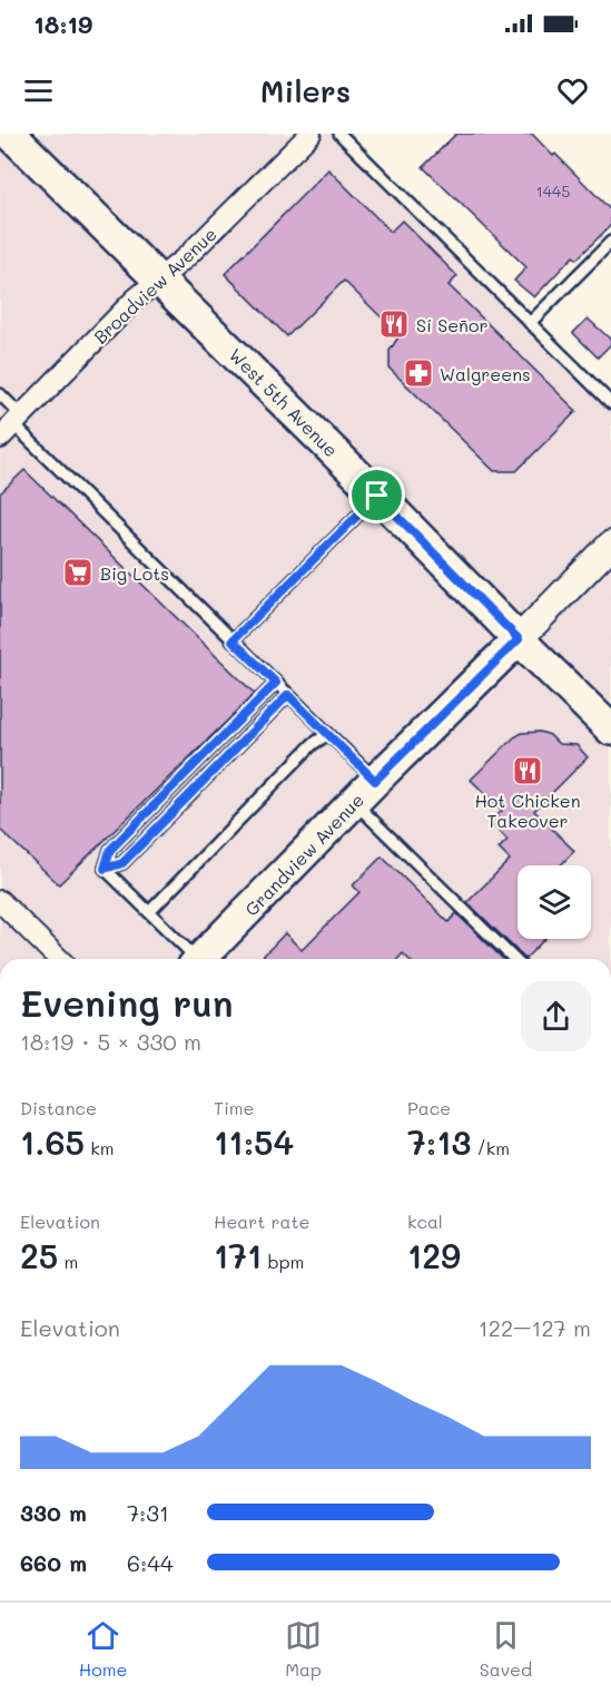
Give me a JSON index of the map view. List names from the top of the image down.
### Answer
{
  "streets": {
    "main road": ["West 5th Avenue", "Grandview Avenue"],
    "street": ["Broadview Avenue"]
  },
  "crossings": [
    ["Broadview Avenue", "West 5th Avenue"],
    ["West 5th Avenue", "Grandview Avenue"]
  ],
  "places": {
    "restaurant": ["Sí Señor", "Hot Chicken Takeover"],
    "pharmacy": ["Walgreens"],
    "supermarket": ["Big Lots"]
  },
  "house_numbers": ["1445"],
  "page": {
    "status": "18:19",
    "header": "Milers",
    "heading": ["Evening run", "18:19 · 5 × 330 m"],
    "stats": [
      ["Distance", "1.65 km"],
      ["Time", "11:54"],
      ["Pace", "7:13 /km"],
      ["Elevation", "25 m"],
      ["Heart rate", "171 bpm"],
      ["kcal", "129"]
    ],
    "chart": ["Elevation", "122–127 m"],
    "list": [
      {
        "name": "330 m",
        "note": "7:31"
      },
      {
        "name": "660 m",
        "note": "6:44"
      }
    ],
    "tabs": ["Home", "Map", "Saved"]
  }
}
